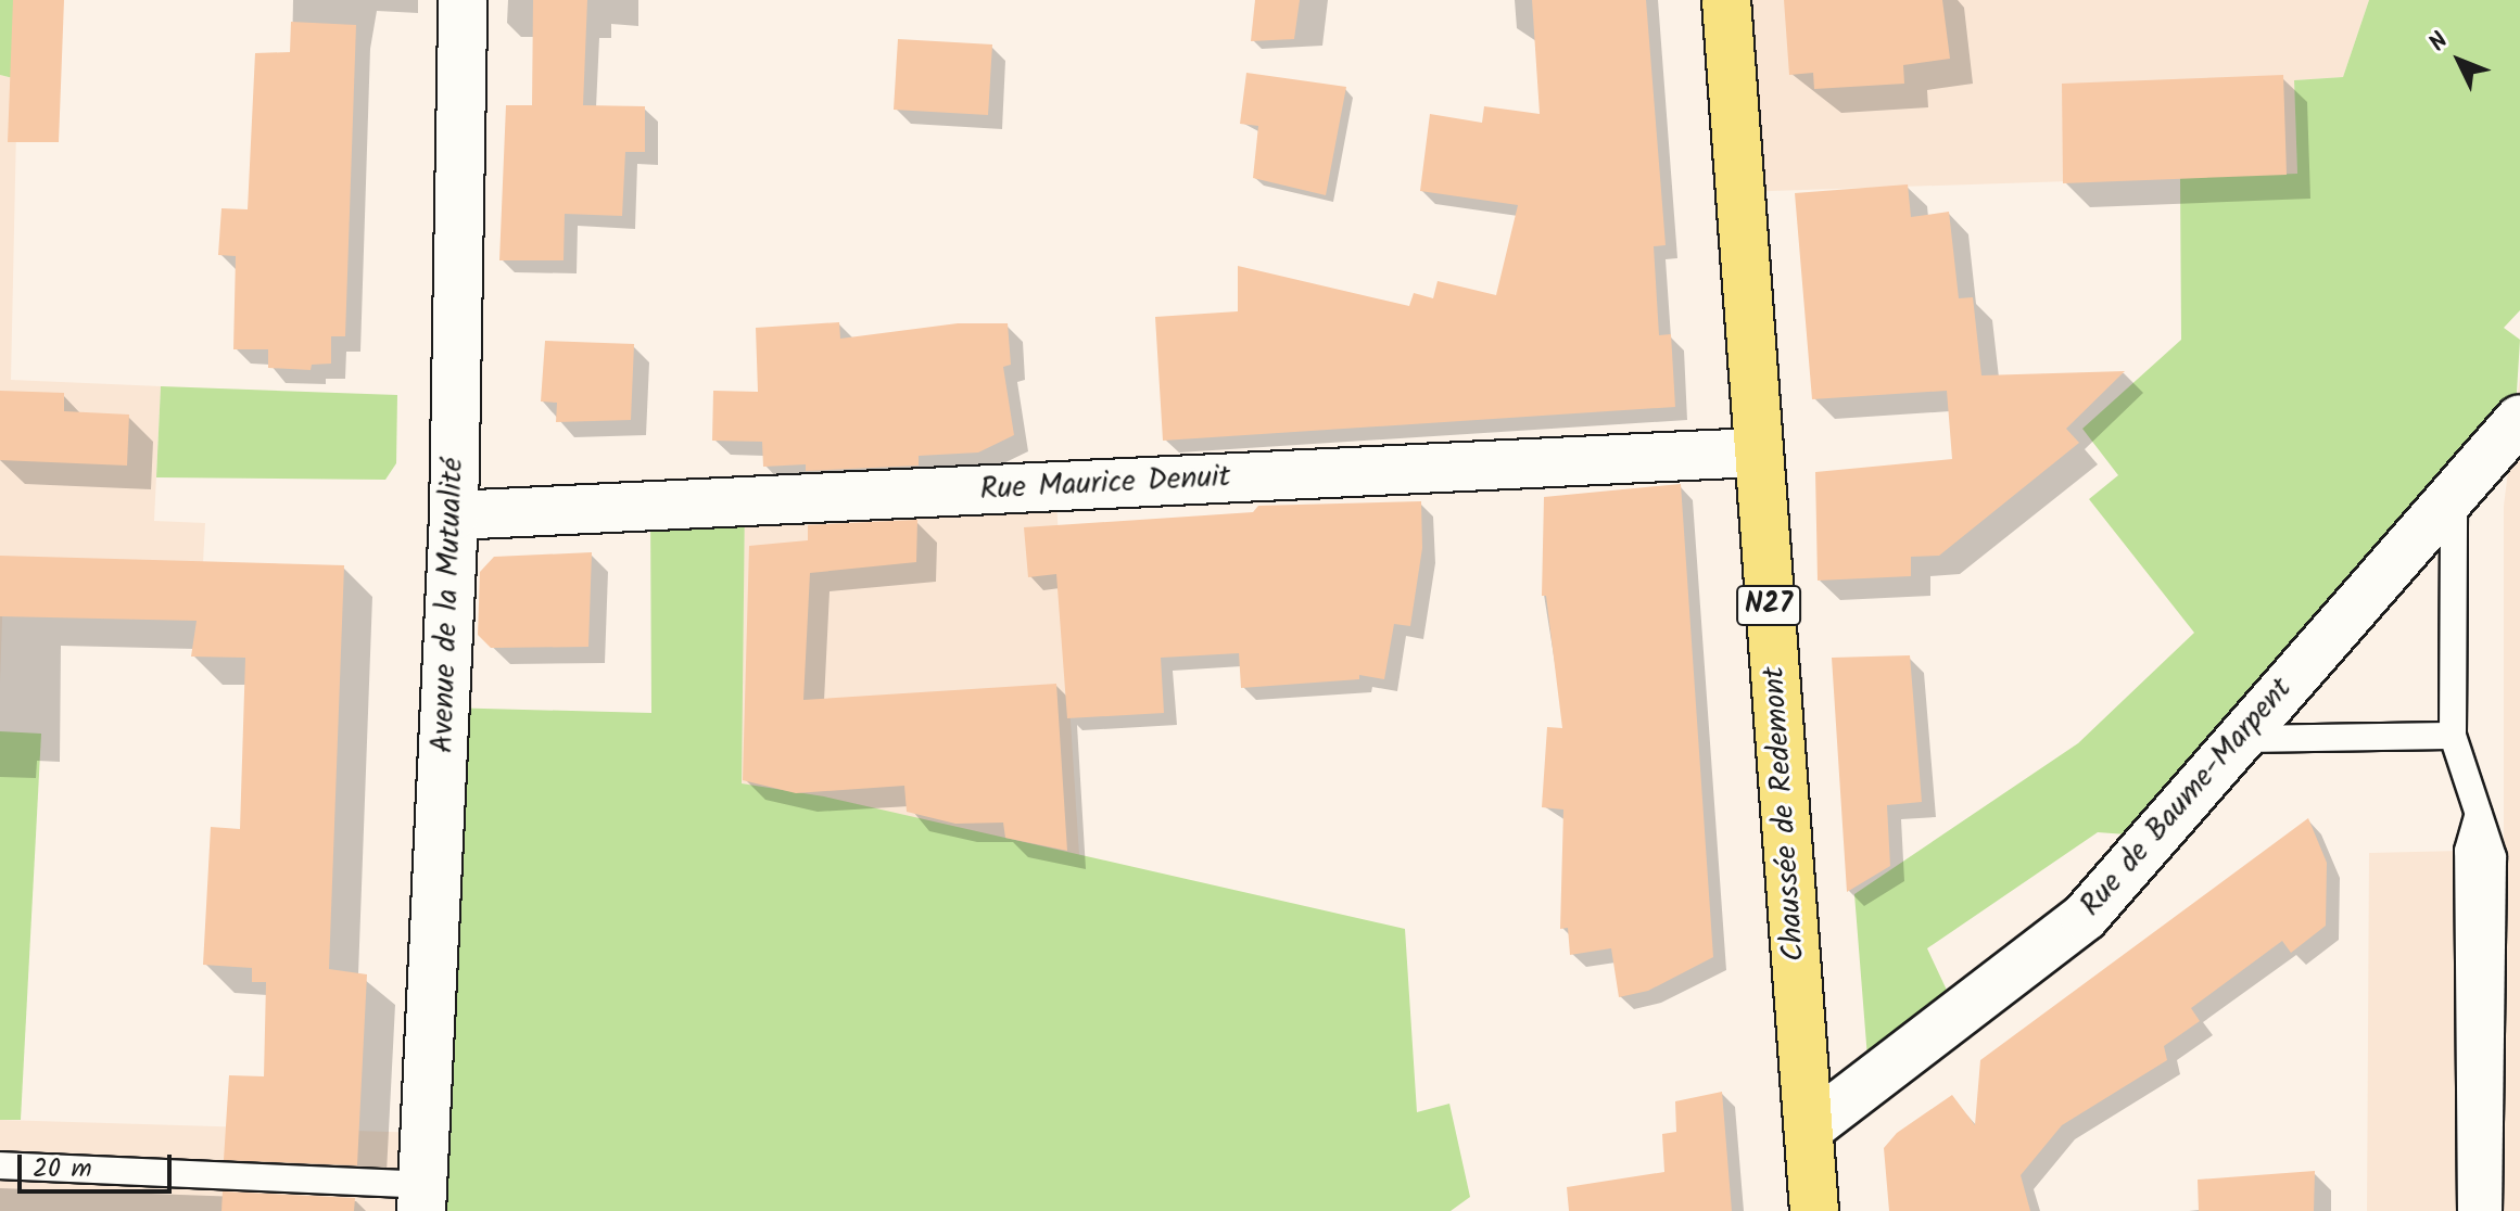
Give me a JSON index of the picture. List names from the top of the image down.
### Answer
{
  "streets": {
    "main road": ["N27", "Chaussée de Redemont"],
    "street": ["Rue Maurice Denuit", "Avenue de la Mutualité", "Rue de Baume-Marpent"]
  },
  "crossings": [
    ["Rue Maurice Denuit", "Avenue de la Mutualité"],
    ["Rue Maurice Denuit", "Chaussée de Redemont"],
    ["Rue de Baume-Marpent", "Chaussée de Redemont"]
  ],
  "scale_bar": "20 m",
  "north": "top left"
}
